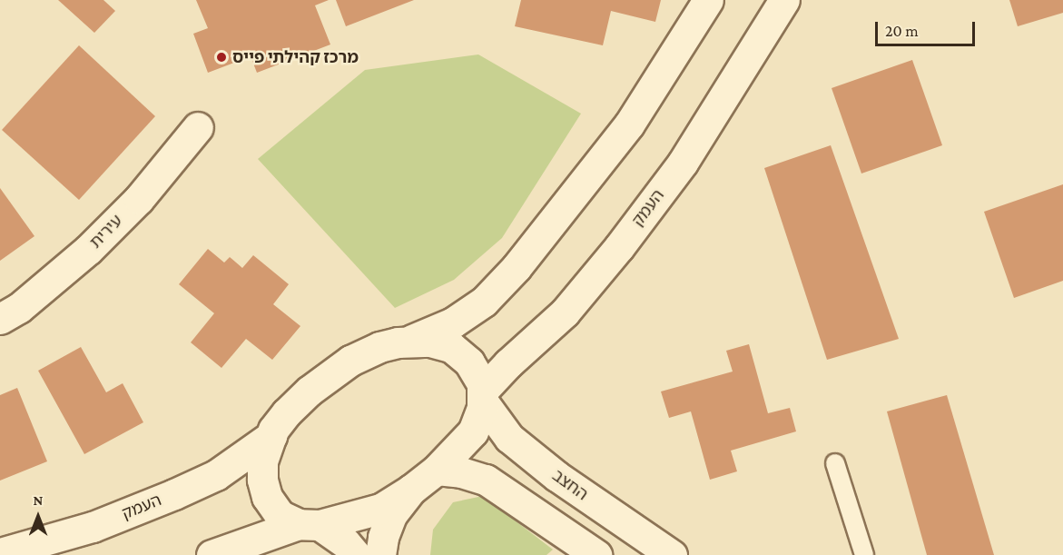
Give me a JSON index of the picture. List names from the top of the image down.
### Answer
{
  "streets": {
    "main road": ["העמק", "עירית", "החצב"]
  },
  "crossings": [
    ["העמק", "החצב"]
  ],
  "places": ["מרכז קהילתי פייס"],
  "scale_bar": "20 m",
  "north": "top"
}
